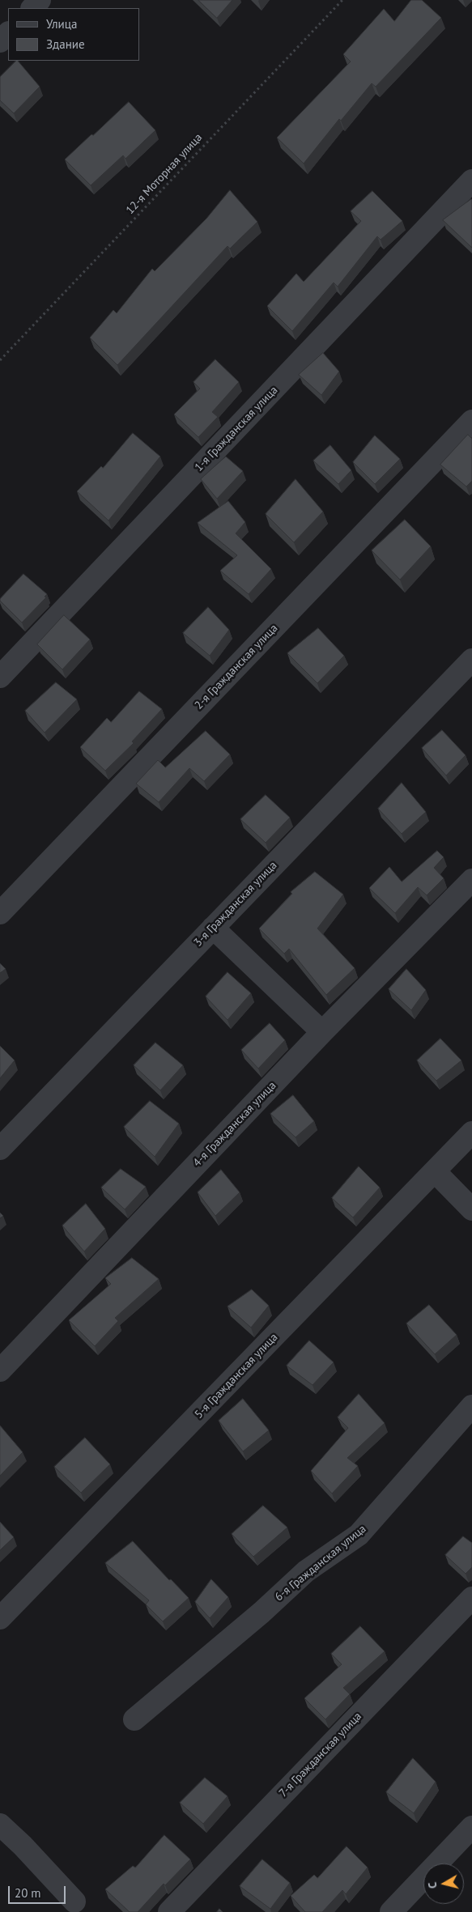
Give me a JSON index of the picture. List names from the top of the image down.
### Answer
{
  "streets": {
    "street": [
      "1-я Гражданская улица",
      "2-я Гражданская улица",
      "3-я Гражданская улица",
      "4-я Гражданская улица",
      "5-я Гражданская улица",
      "6-я Гражданская улица",
      "7-я Гражданская улица"
    ],
    "path": ["12-я Моторная улица"]
  },
  "legend": ["Улица", "Здание"],
  "scale_bar": "20 m",
  "north": "left"
}
